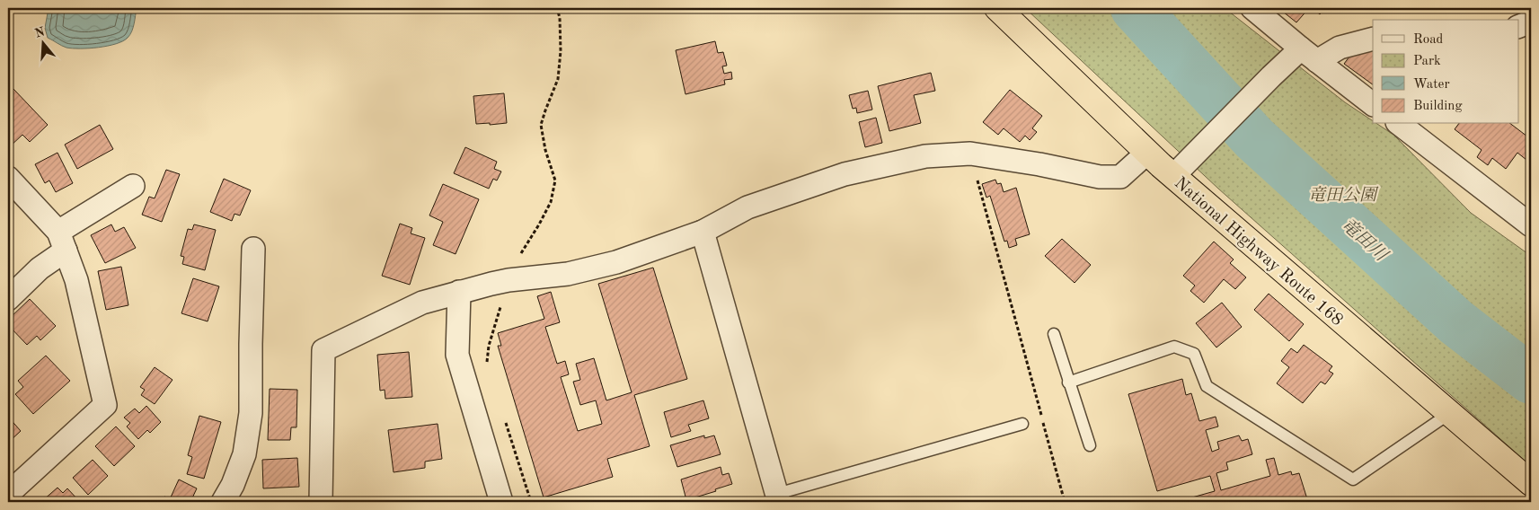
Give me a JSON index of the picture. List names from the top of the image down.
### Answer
{
  "streets": {
    "highway": ["National Highway Route 168"]
  },
  "water": ["竜田川"],
  "parks": ["竜田公園"],
  "legend": [
    "Road",
    "Park",
    "Water",
    "Building"
  ],
  "north": "top"
}
